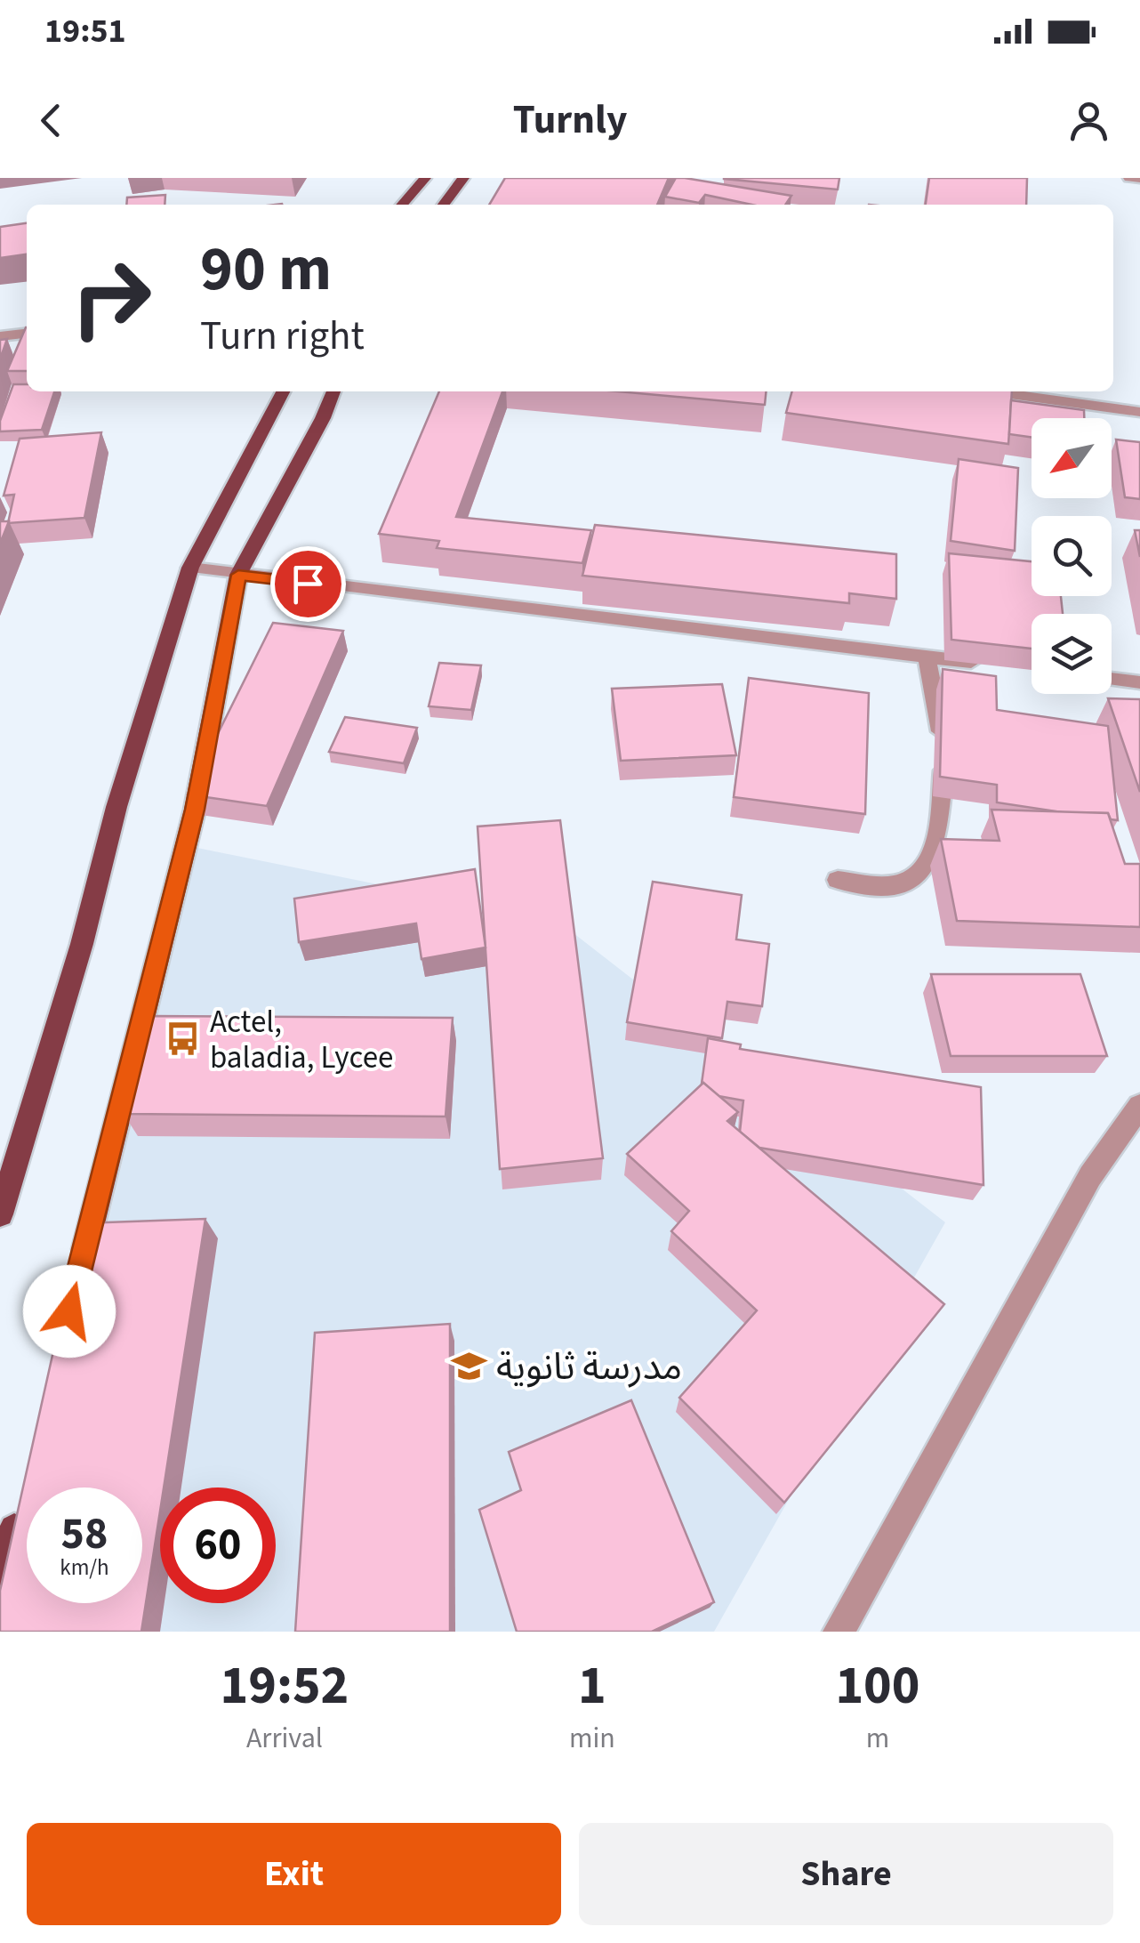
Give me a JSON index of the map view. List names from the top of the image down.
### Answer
{
  "places": {
    "bus stop": ["Actel, baladia, Lycee"],
    "school or university": ["مدرسة ثانوية"]
  },
  "north": "bottom left",
  "page": {
    "status": "19:51",
    "header": "Turnly",
    "turn": ["90 m", "Turn right"],
    "speed": "58 km/h",
    "limit": "60",
    "eta": [
      "19:52",
      "Arrival",
      "1",
      "min",
      "100",
      "m"
    ],
    "buttons": ["Exit", "Share"]
  }
}
